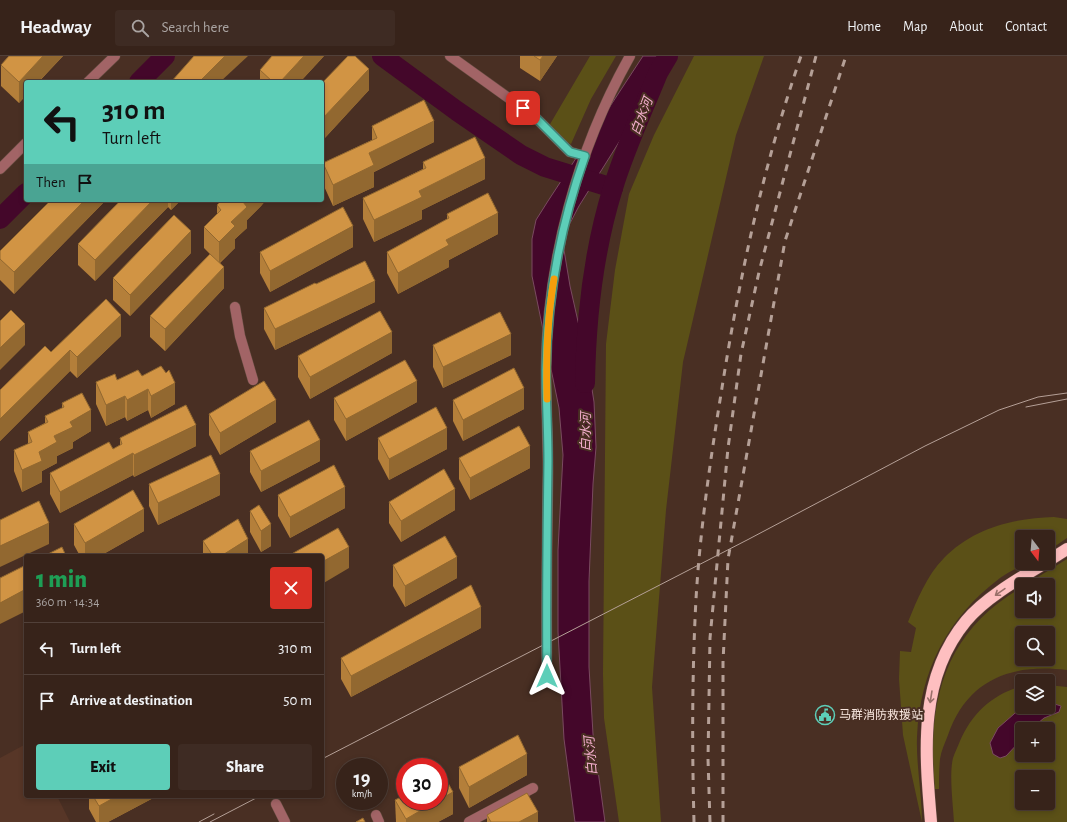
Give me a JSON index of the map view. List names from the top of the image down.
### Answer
{
  "water": ["白水河"],
  "places": {
    "public building": ["马群消防救援站"]
  },
  "north": "bottom",
  "page": {
    "header": "Headway",
    "search": "Search here",
    "nav": [
      "Home",
      "Map",
      "About",
      "Contact"
    ],
    "turn": ["310 m", "Turn left"],
    "then": "Then",
    "map_buttons": ["+", "−"],
    "heading": ["1 min", "360 m · 14:34"],
    "list": [
      {
        "name": "Turn left",
        "value": "310 m"
      },
      {
        "name": "Arrive at destination",
        "value": "50 m"
      }
    ],
    "buttons": ["Exit", "Share"],
    "speed": "19 km/h",
    "limit": "30"
  }
}
